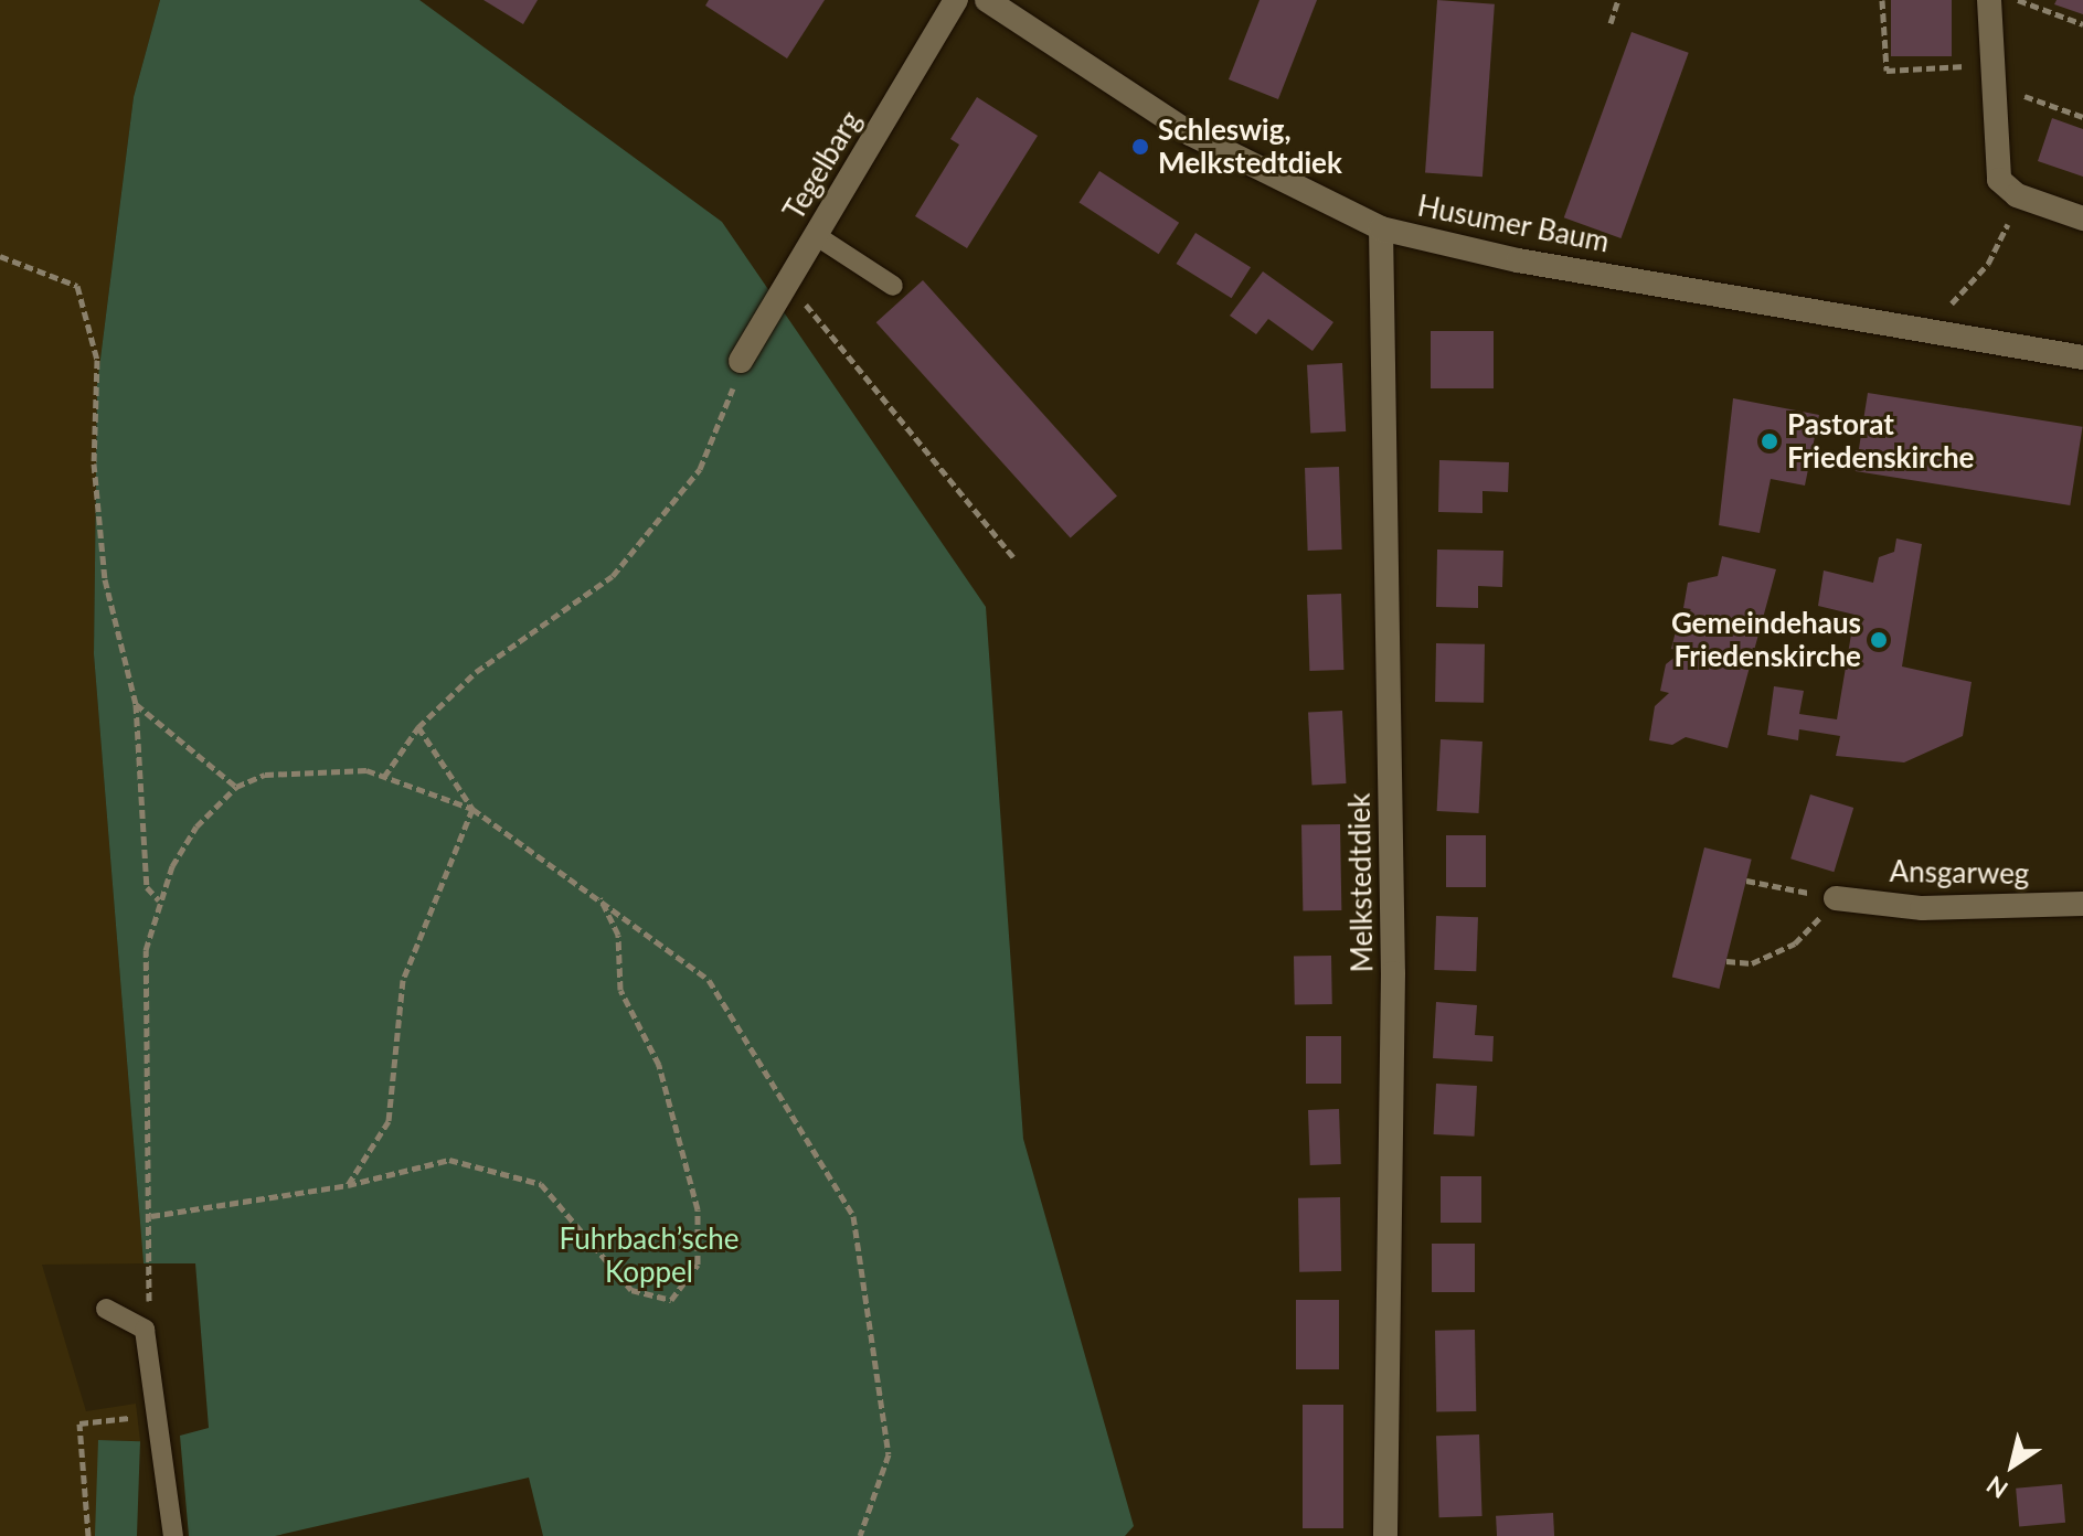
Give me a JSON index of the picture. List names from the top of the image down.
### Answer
{
  "streets": {
    "street": [
      "Tegelbarg",
      "Husumer Baum",
      "Ansgarweg",
      "Melkstedtdiek"
    ]
  },
  "crossings": [
    ["Husumer Baum", "Melkstedtdiek"]
  ],
  "parks": ["Fuhrbach’sche Koppel"],
  "places": ["Schleswig, Melkstedtdiek", "Pastorat Friedenskirche", "Gemeindehaus Friedenskirche"],
  "north": "bottom left"
}
